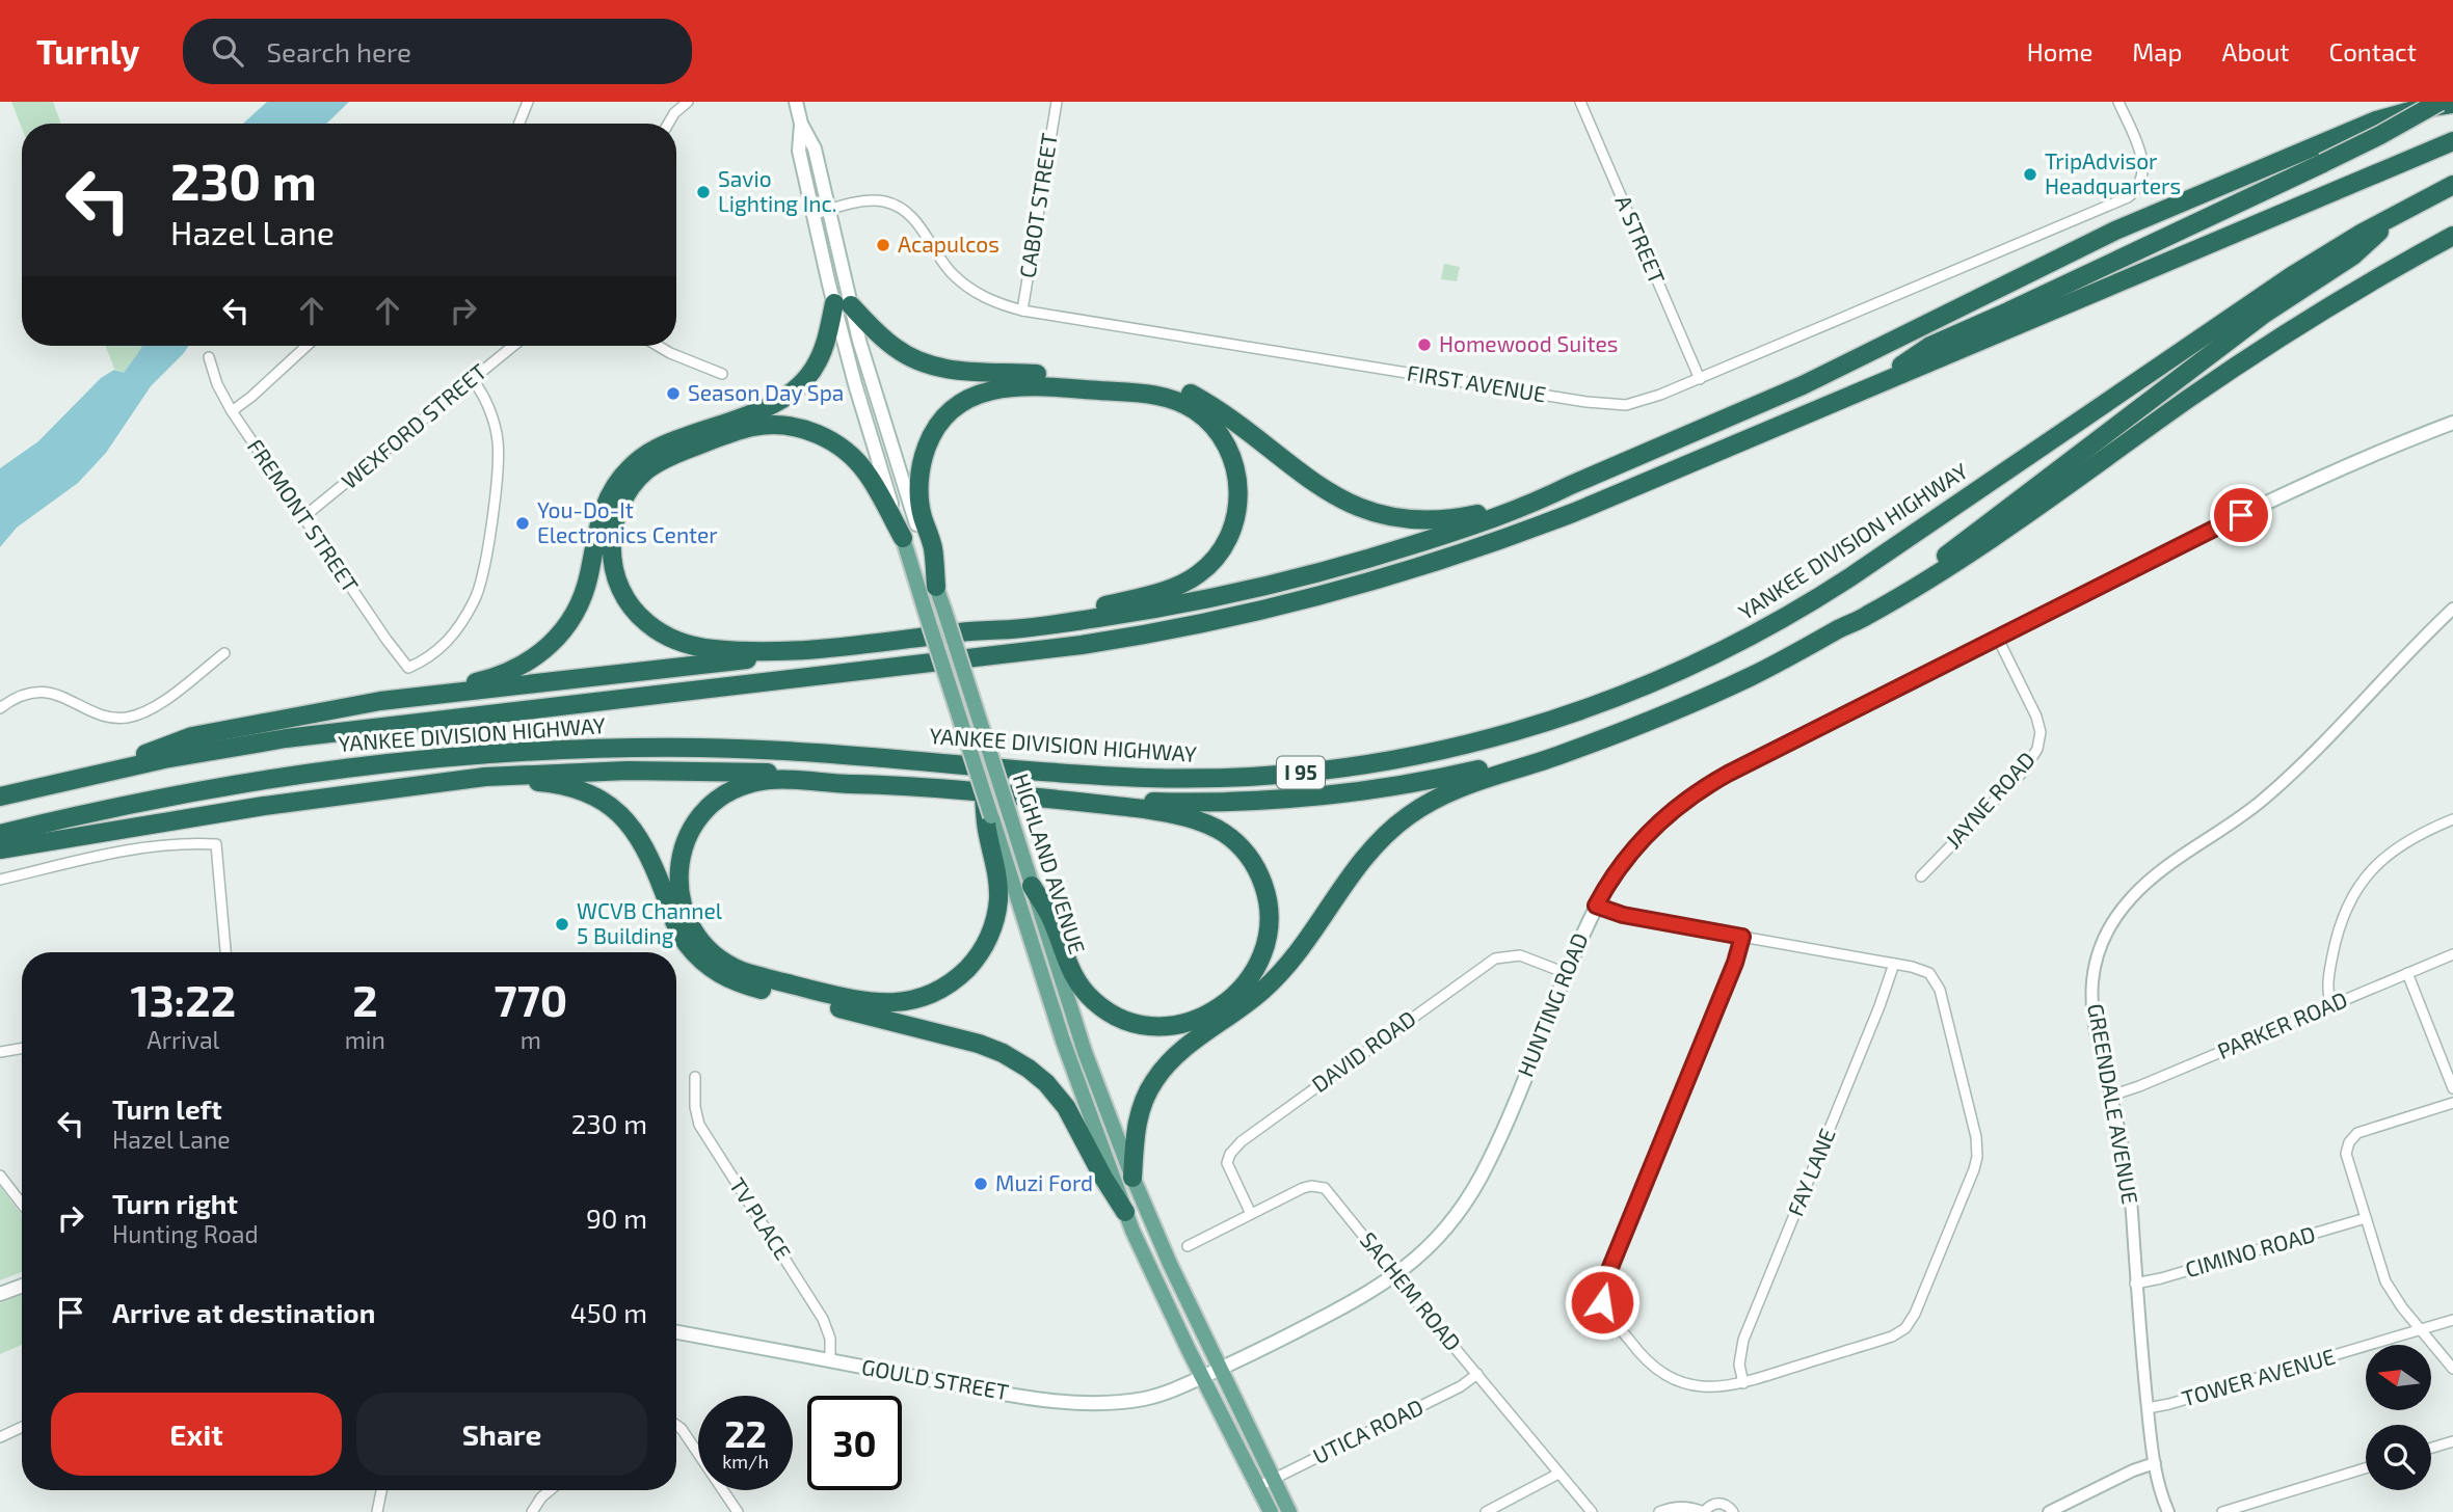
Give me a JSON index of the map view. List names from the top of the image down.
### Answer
{
  "streets": {
    "highway": ["YANKEE DIVISION HIGHWAY", "I 95"],
    "main road": ["HIGHLAND AVENUE", "HUNTING ROAD", "GOULD STREET"],
    "street": [
      "CABOT STREET",
      "A STREET",
      "FIRST AVENUE",
      "WEXFORD STREET",
      "FREMONT STREET",
      "JAYNE ROAD",
      "PARKER ROAD",
      "DAVID ROAD",
      "GREENDALE AVENUE",
      "FAY LANE",
      "TV PLACE",
      "CIMINO ROAD",
      "SACHEM ROAD",
      "TOWER AVENUE",
      "UTICA ROAD"
    ]
  },
  "crossings": [
    ["CABOT STREET", "FIRST AVENUE"],
    ["A STREET", "FIRST AVENUE"],
    ["FIRST AVENUE", "HIGHLAND AVENUE"],
    ["WEXFORD STREET", "FREMONT STREET"],
    ["JAYNE ROAD", "HUNTING ROAD"],
    ["HIGHLAND AVENUE", "HUNTING ROAD"],
    ["HIGHLAND AVENUE", "GOULD STREET"],
    ["HIGHLAND AVENUE", "UTICA ROAD"],
    ["HUNTING ROAD", "DAVID ROAD"],
    ["HUNTING ROAD", "SACHEM ROAD"],
    ["HUNTING ROAD", "GOULD STREET"],
    ["PARKER ROAD", "GREENDALE AVENUE"],
    ["DAVID ROAD", "SACHEM ROAD"],
    ["GREENDALE AVENUE", "CIMINO ROAD"],
    ["GREENDALE AVENUE", "TOWER AVENUE"],
    ["TV PLACE", "GOULD STREET"],
    ["SACHEM ROAD", "UTICA ROAD"]
  ],
  "places": [
    "TripAdvisor Headquarters",
    "Savio Lighting Inc.",
    "Acapulcos",
    "Homewood Suites",
    "Season Day Spa",
    "You-Do-It Electronics Center",
    "WCVB Channel 5 Building",
    "Muzi Ford"
  ],
  "north": "left",
  "page": {
    "header": "Turnly",
    "search": "Search here",
    "nav": [
      "Home",
      "Map",
      "About",
      "Contact"
    ],
    "turn": ["230 m", "Hazel Lane"],
    "eta": [
      "13:22",
      "Arrival",
      "2",
      "min",
      "770",
      "m"
    ],
    "list": [
      {
        "name": "Turn left",
        "note": "Hazel Lane",
        "value": "230 m"
      },
      {
        "name": "Turn right",
        "note": "Hunting Road",
        "value": "90 m"
      },
      {
        "name": "Arrive at destination",
        "value": "450 m"
      }
    ],
    "buttons": ["Exit", "Share"],
    "speed": "22 km/h",
    "limit": "30"
  }
}
